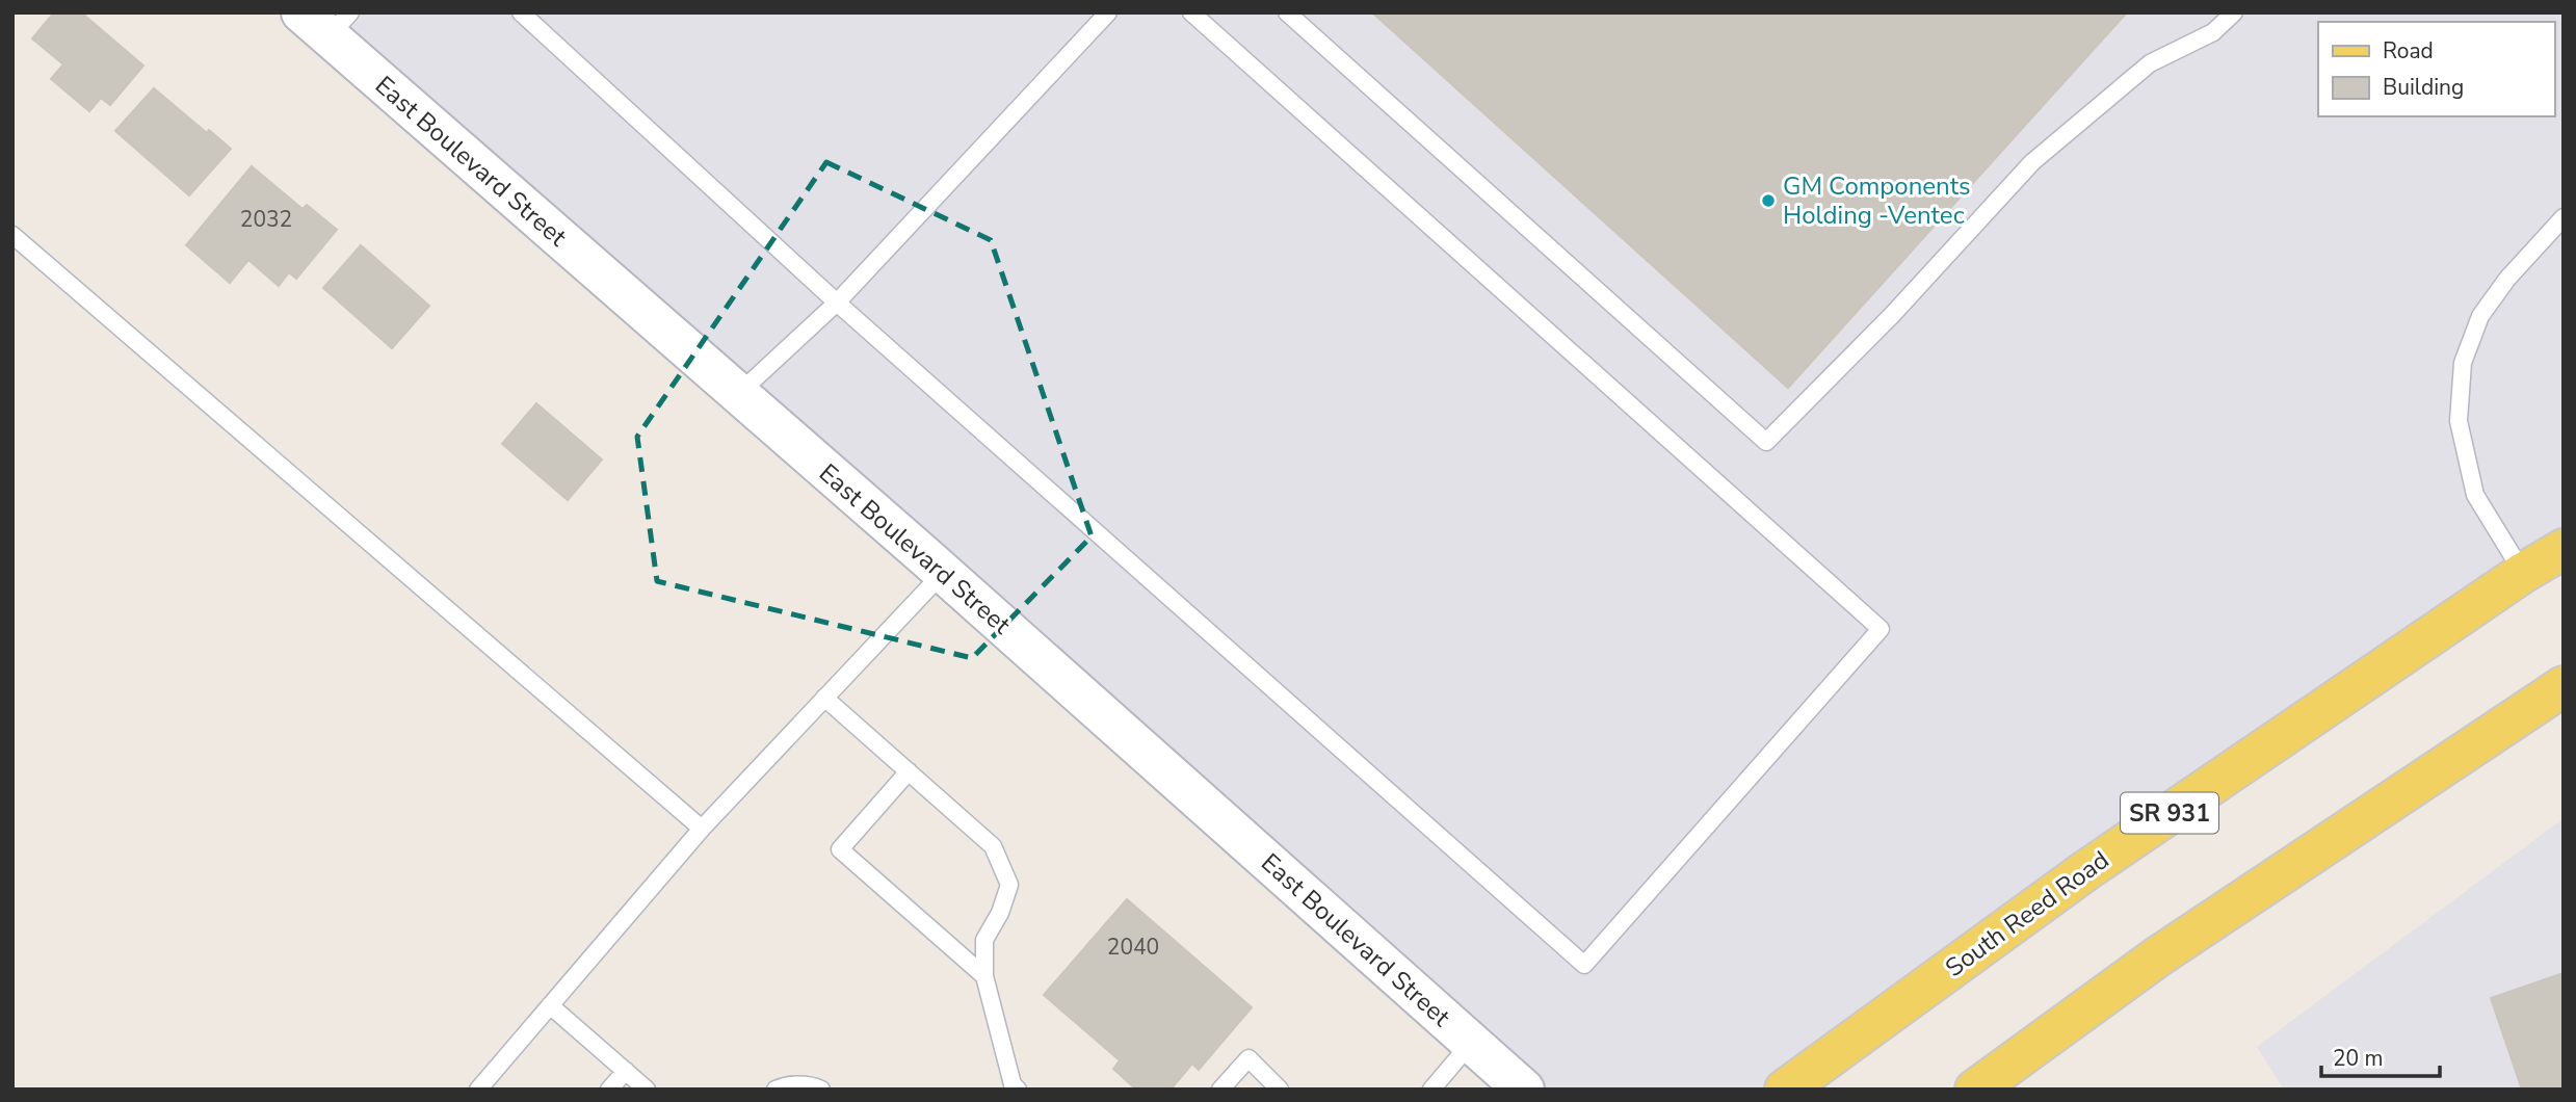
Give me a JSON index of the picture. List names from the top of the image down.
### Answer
{
  "streets": {
    "main road": ["East Boulevard Street", "SR 931", "South Reed Road"]
  },
  "places": ["GM Components Holding -Ventec"],
  "house_numbers": ["2032", "2040"],
  "legend": ["Road", "Building"],
  "scale_bar": "20 m"
}
